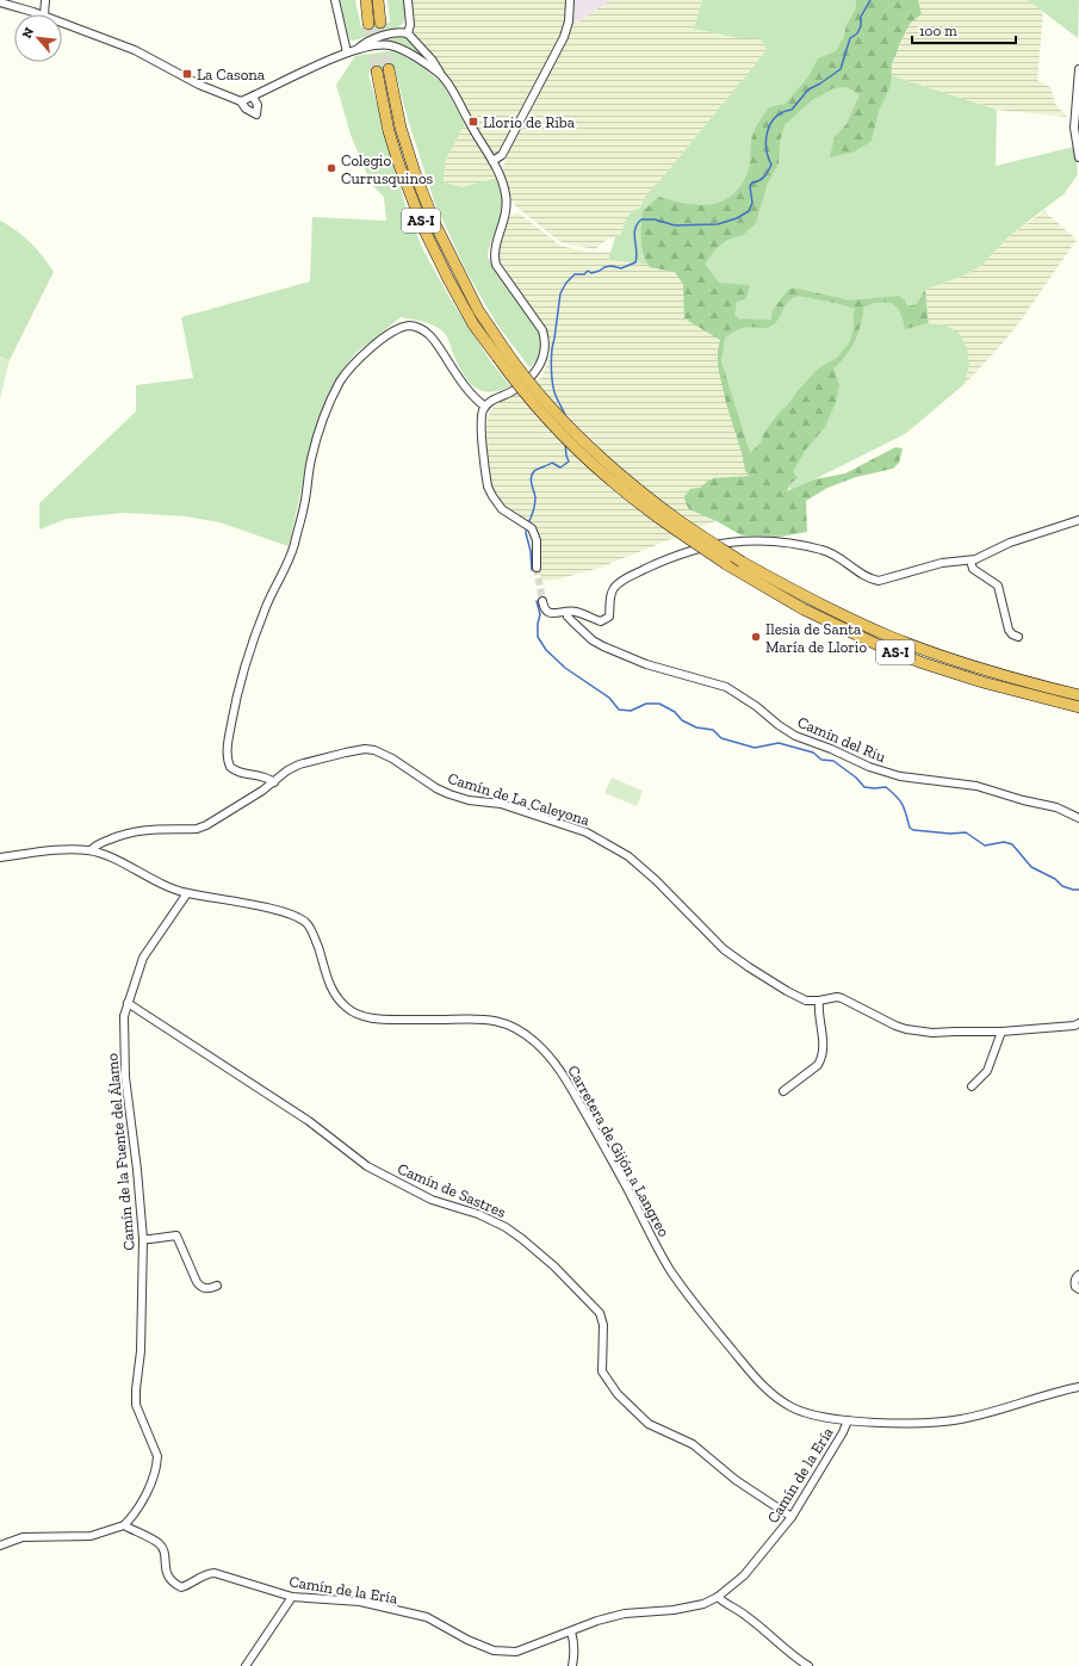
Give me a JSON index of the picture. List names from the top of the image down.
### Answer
{
  "streets": {
    "highway": ["AS-I"],
    "street": [
      "Camín del Riu",
      "Camín de La Caleyona",
      "Carretera de Gijón a Langreo",
      "Camín de la Fuente del Álamo",
      "Camín de Sastres",
      "Camín de la Ería"
    ]
  },
  "crossings": [
    ["Camín de La Caleyona", "Carretera de Gijón a Langreo"],
    ["Carretera de Gijón a Langreo", "Camín de la Fuente del Álamo"],
    ["Carretera de Gijón a Langreo", "Camín de la Ería"],
    ["Camín de la Fuente del Álamo", "Camín de Sastres"],
    ["Camín de la Fuente del Álamo", "Camín de la Ería"],
    ["Camín de Sastres", "Camín de la Ería"]
  ],
  "places": {
    "transit": ["La Casona", "Llorio de Riba"],
    "other": ["Colegio Currusquinos", "Ilesia de Santa María de Llorio"]
  },
  "scale_bar": "100 m",
  "north": "top left"
}
